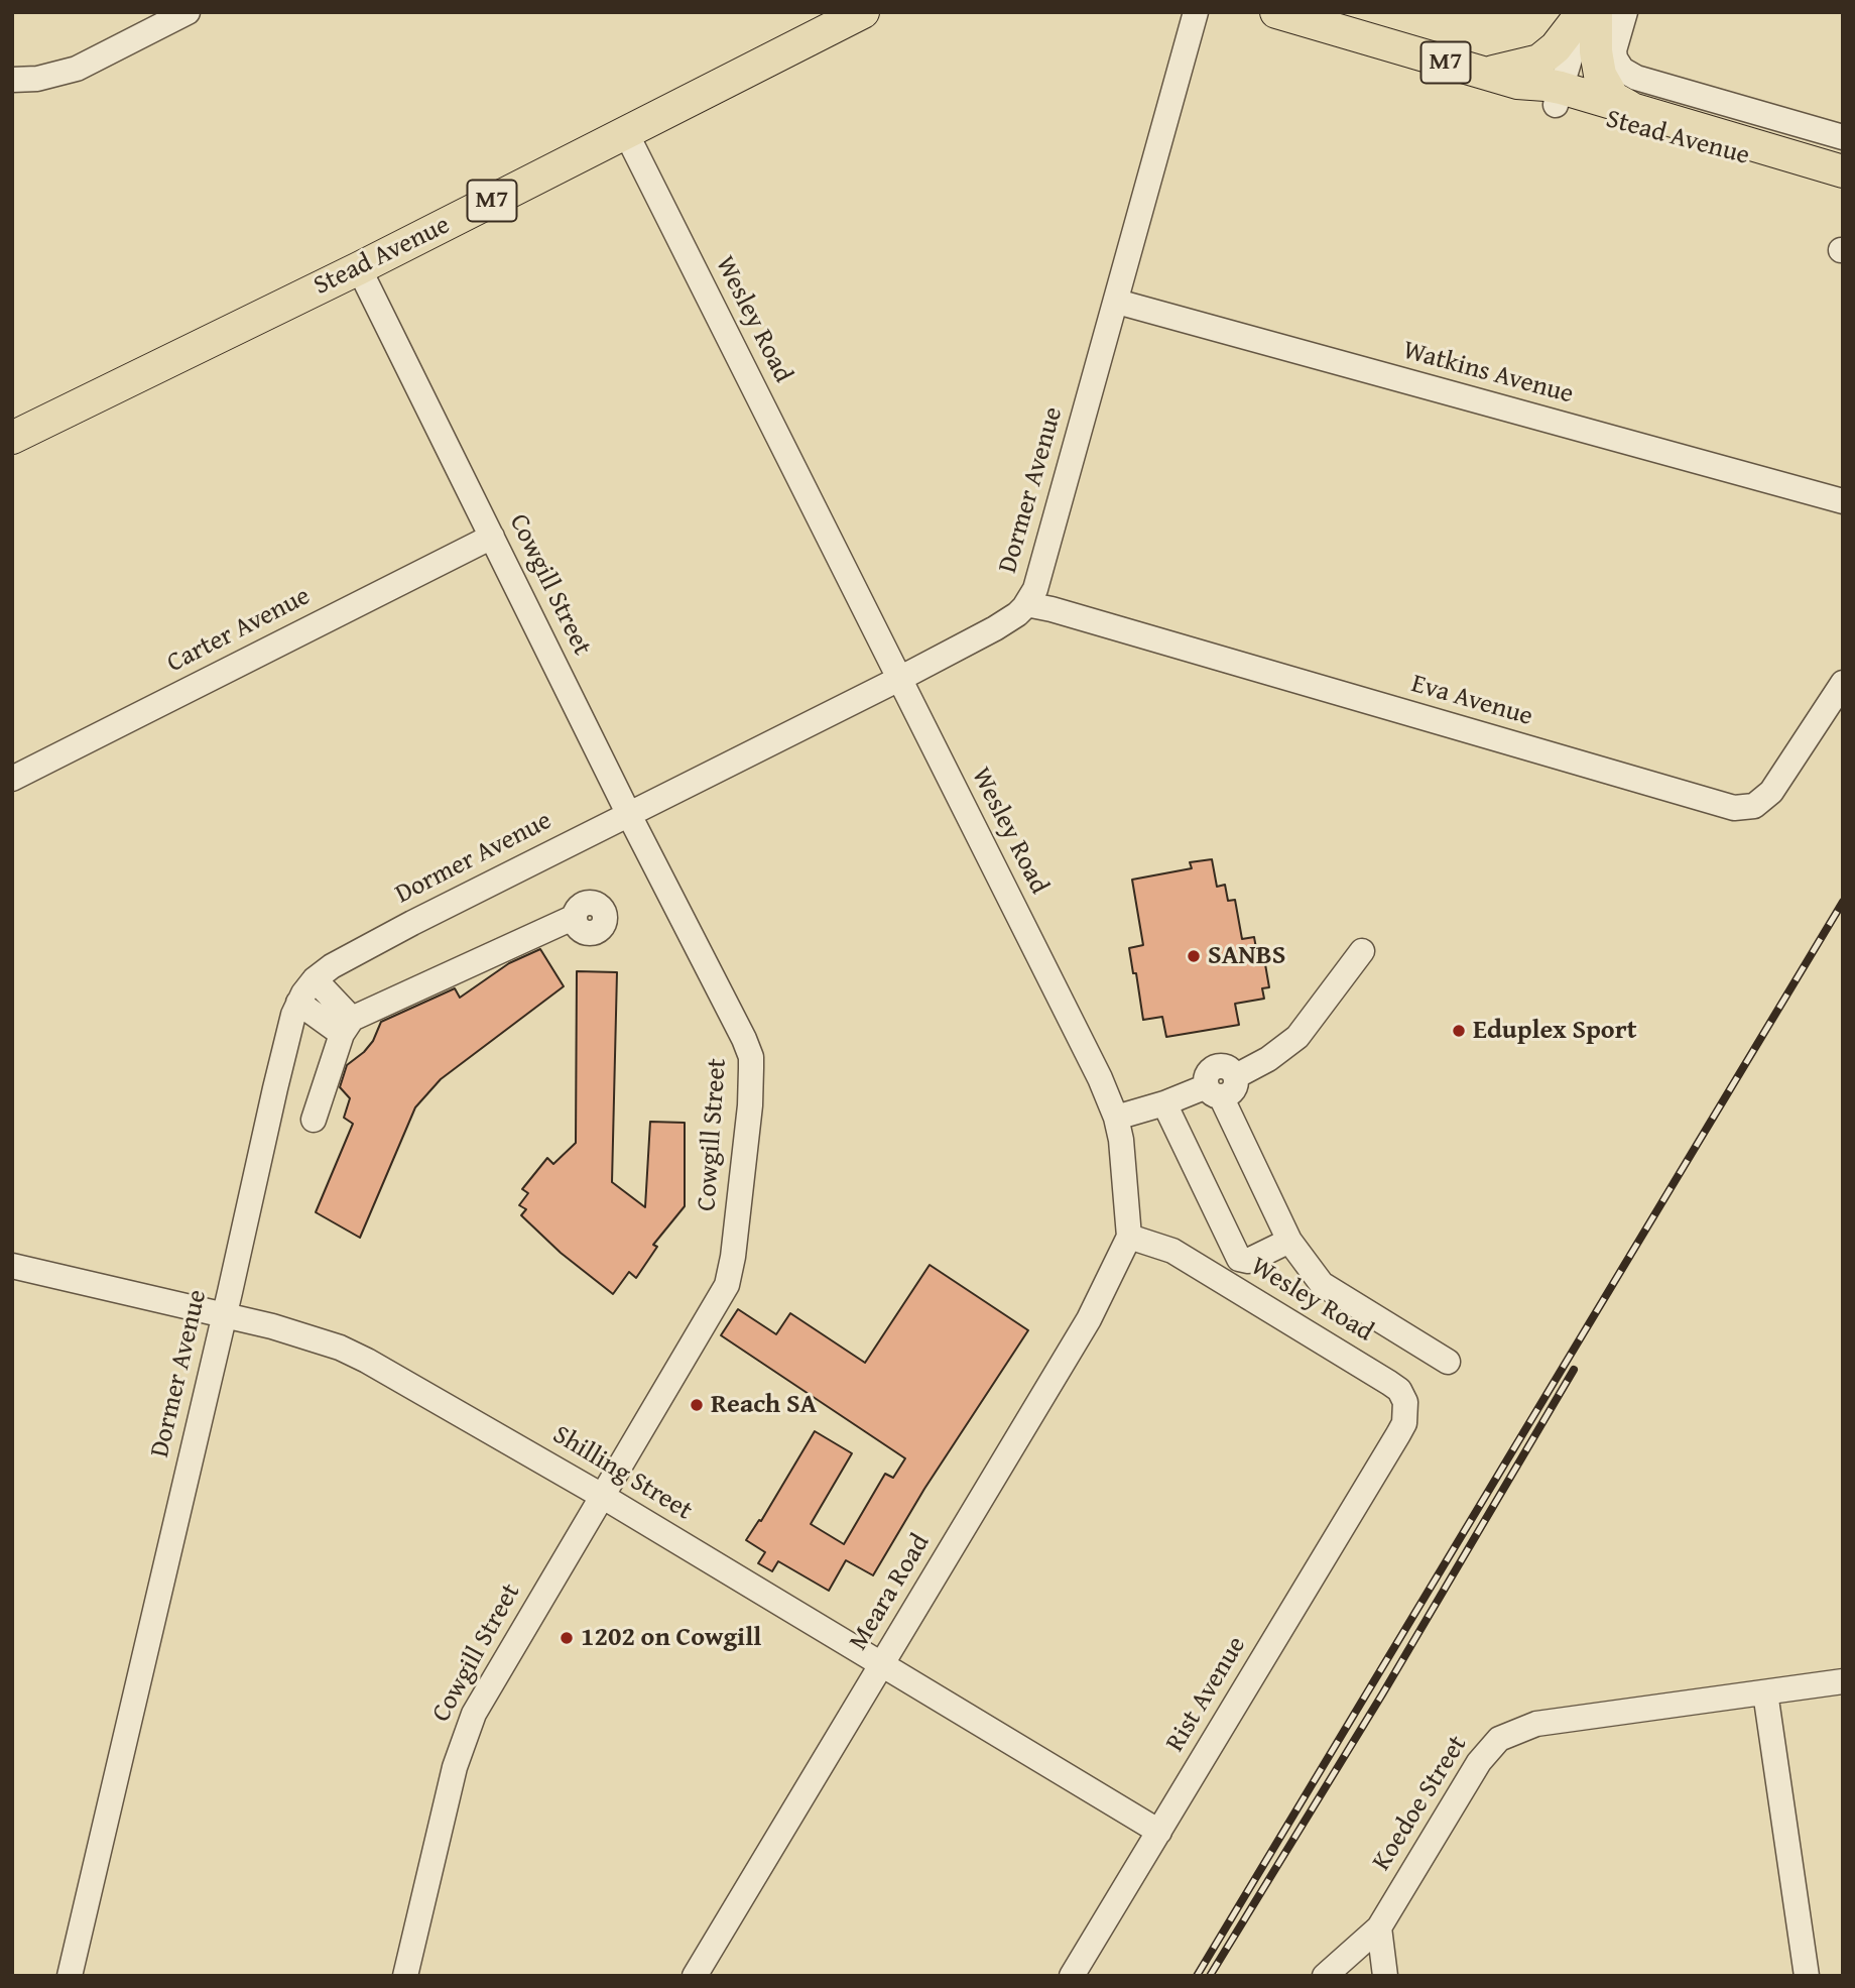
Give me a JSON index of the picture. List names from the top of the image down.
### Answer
{
  "streets": {
    "main road": ["M7", "Stead Avenue"],
    "street": [
      "Wesley Road",
      "Watkins Avenue",
      "Dormer Avenue",
      "Cowgill Street",
      "Carter Avenue",
      "Eva Avenue",
      "Shilling Street",
      "Meara Road",
      "Rist Avenue",
      "Koedoe Street"
    ]
  },
  "crossings": [
    ["Stead Avenue", "Wesley Road"],
    ["Stead Avenue", "Cowgill Street"],
    ["Wesley Road", "Dormer Avenue"],
    ["Wesley Road", "Meara Road"],
    ["Wesley Road", "Rist Avenue"],
    ["Watkins Avenue", "Dormer Avenue"],
    ["Dormer Avenue", "Cowgill Street"],
    ["Dormer Avenue", "Eva Avenue"],
    ["Dormer Avenue", "Shilling Street"],
    ["Cowgill Street", "Carter Avenue"],
    ["Cowgill Street", "Shilling Street"],
    ["Shilling Street", "Meara Road"],
    ["Shilling Street", "Rist Avenue"]
  ],
  "places": [
    "SANBS",
    "Eduplex Sport",
    "Reach SA",
    "1202 on Cowgill"
  ]
}
